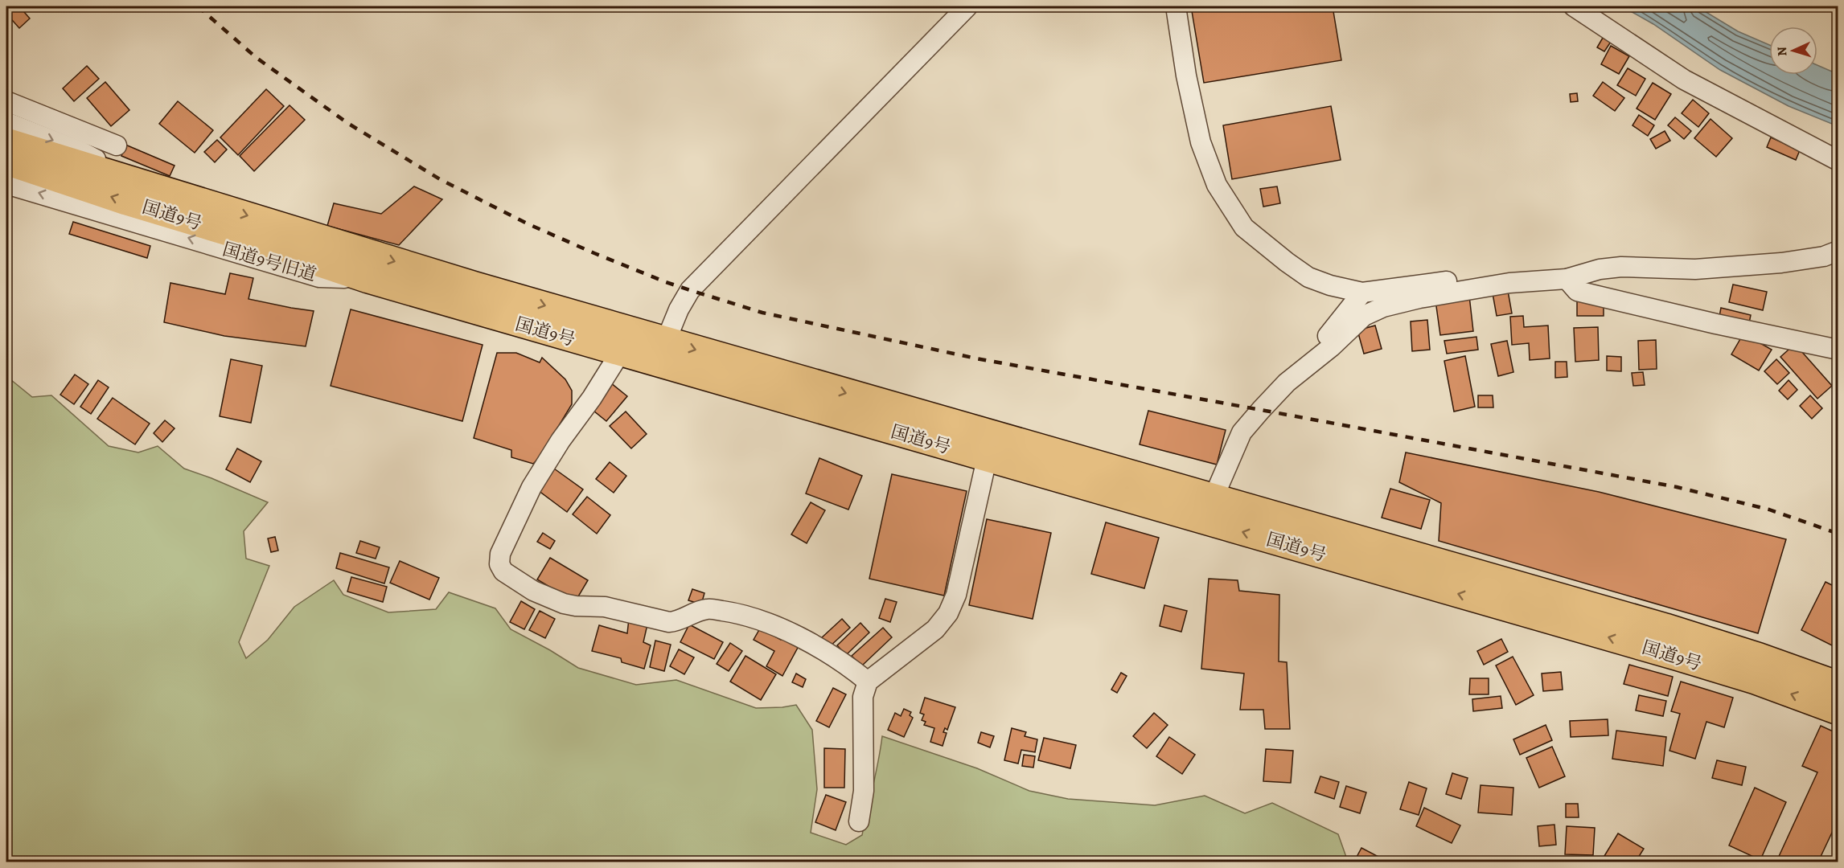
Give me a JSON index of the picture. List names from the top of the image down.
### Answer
{
  "streets": {
    "highway": ["国道9号"],
    "street": ["国道9号旧道"]
  },
  "crossings": [
    ["国道9号", "国道9号旧道"]
  ],
  "north": "left"
}
